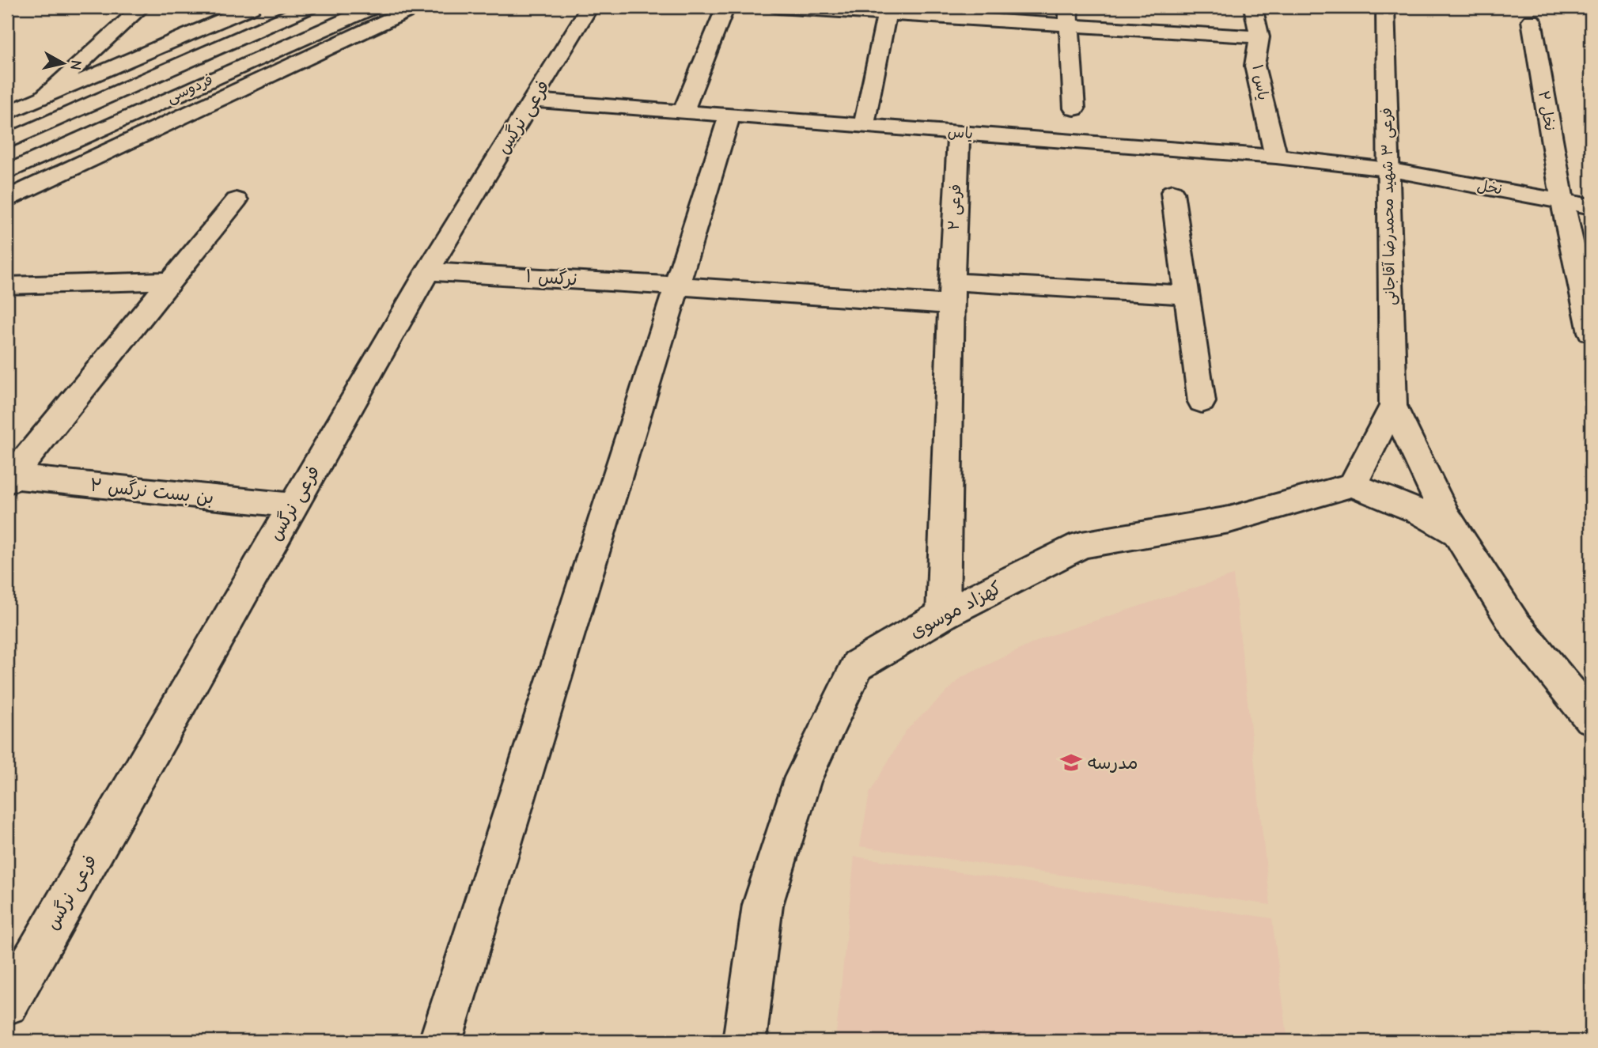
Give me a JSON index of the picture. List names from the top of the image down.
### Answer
{
  "streets": {
    "street": [
      "یاس ۱",
      "فردوسی",
      "نخل ۲",
      "فرعی نرگس",
      "یاس",
      "نخل",
      "فرعی ۳ شهید محمدرضا آقاجانی",
      "فرعی ۲",
      "نرگس ۱",
      "بن بست نرگس ۲",
      "کهزاد موسوی"
    ]
  },
  "crossings": [
    ["یاس ۱", "یاس"],
    ["نخل ۲", "نخل"],
    ["فرعی نرگس", "یاس"],
    ["فرعی نرگس", "نرگس ۱"],
    ["فرعی نرگس", "بن بست نرگس ۲"],
    ["یاس", "نخل"],
    ["یاس", "فرعی ۳ شهید محمدرضا آقاجانی"],
    ["یاس", "فرعی ۲"],
    ["نخل", "فرعی ۳ شهید محمدرضا آقاجانی"],
    ["فرعی ۲", "نرگس ۱"],
    ["فرعی ۲", "کهزاد موسوی"]
  ],
  "places": {
    "school or university": ["مدرسه"]
  },
  "north": "right"
}
